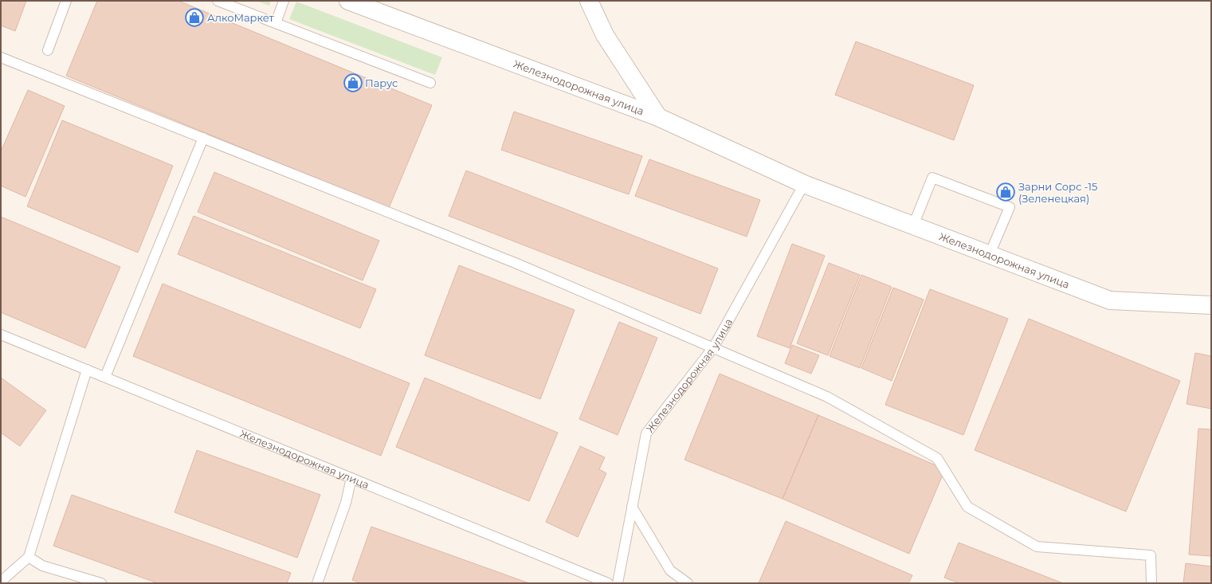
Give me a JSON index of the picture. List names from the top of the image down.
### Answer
{
  "streets": {
    "street": ["Железнодорожная улица"]
  },
  "places": {
    "shop": ["АлкоМаркет", "Парус", "Зарни Сорс -15 (Зеленецкая)"]
  }
}
